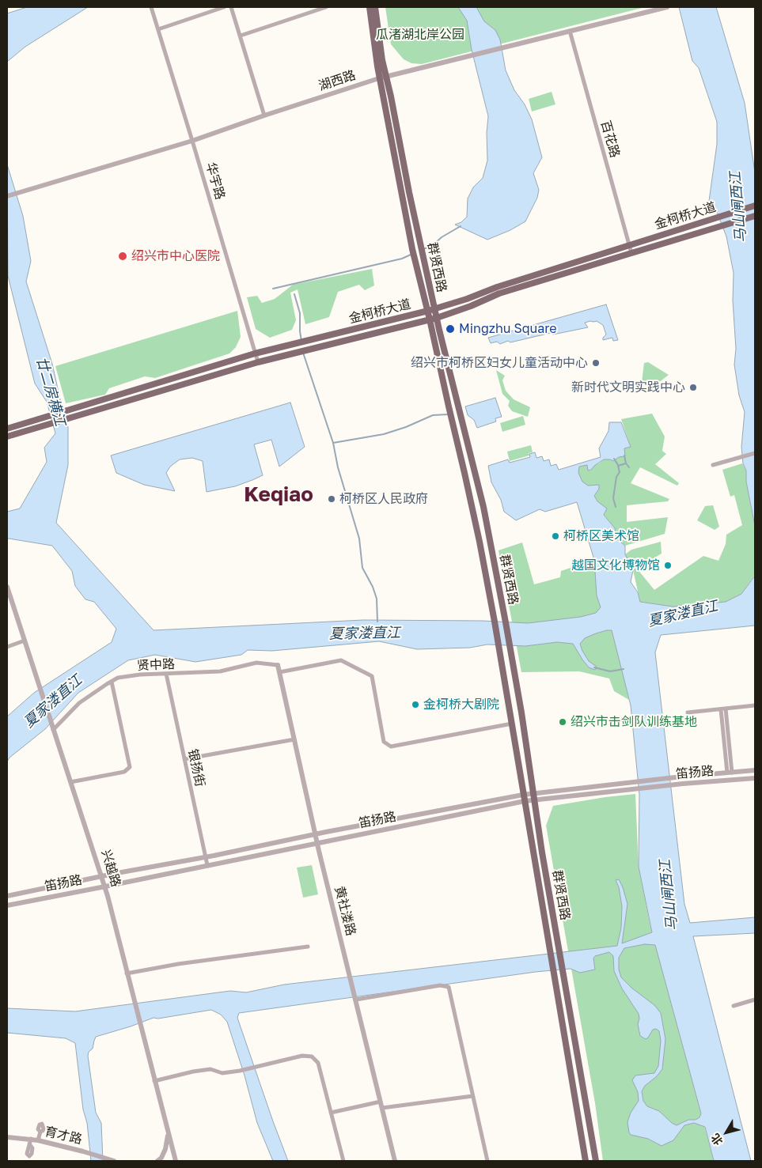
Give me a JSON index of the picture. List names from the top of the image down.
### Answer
{
  "streets": {
    "main road": ["金柯桥大道", "群贤西路"],
    "street": [
      "湖西路",
      "百花路",
      "华宇路",
      "贤中路",
      "银扬街",
      "笛扬路",
      "兴越路",
      "黄社溇路",
      "育才路"
    ]
  },
  "crossings": [
    ["湖西路", "百花路"],
    ["湖西路", "华宇路"],
    ["湖西路", "群贤西路"],
    ["百花路", "金柯桥大道"],
    ["华宇路", "金柯桥大道"],
    ["金柯桥大道", "群贤西路"],
    ["群贤西路", "笛扬路"],
    ["贤中路", "银扬街"],
    ["贤中路", "兴越路"],
    ["贤中路", "黄社溇路"],
    ["银扬街", "笛扬路"],
    ["笛扬路", "兴越路"],
    ["笛扬路", "黄社溇路"]
  ],
  "districts": ["Keqiao"],
  "water": ["马山闸西江", "廿二房横江", "夏家溇直江"],
  "parks": ["瓜渚湖北岸公园"],
  "places": [
    "绍兴市中心医院",
    "Mingzhu Square",
    "绍兴市柯桥区妇女儿童活动中心",
    "新时代文明实践中心",
    "柯桥区人民政府",
    "柯桥区美术馆",
    "越国文化博物馆",
    "金柯桥大剧院",
    "绍兴市击剑队训练基地"
  ],
  "north": "bottom left"
}
